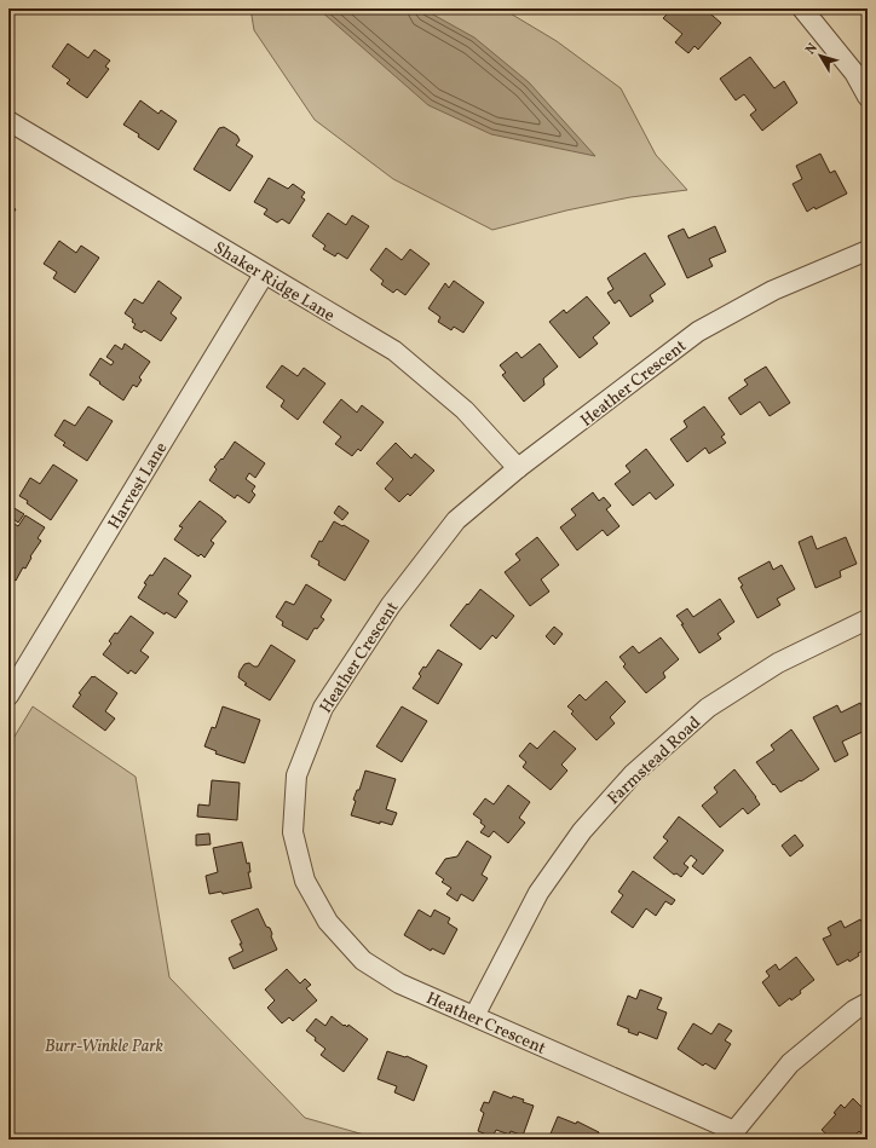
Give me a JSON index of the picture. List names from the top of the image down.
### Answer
{
  "streets": {
    "street": [
      "Shaker Ridge Lane",
      "Heather Crescent",
      "Harvest Lane",
      "Farmstead Road"
    ]
  },
  "crossings": [
    ["Shaker Ridge Lane", "Heather Crescent"],
    ["Shaker Ridge Lane", "Harvest Lane"],
    ["Heather Crescent", "Farmstead Road"]
  ],
  "parks": ["Burr-Winkle Park"],
  "north": "top left"
}
